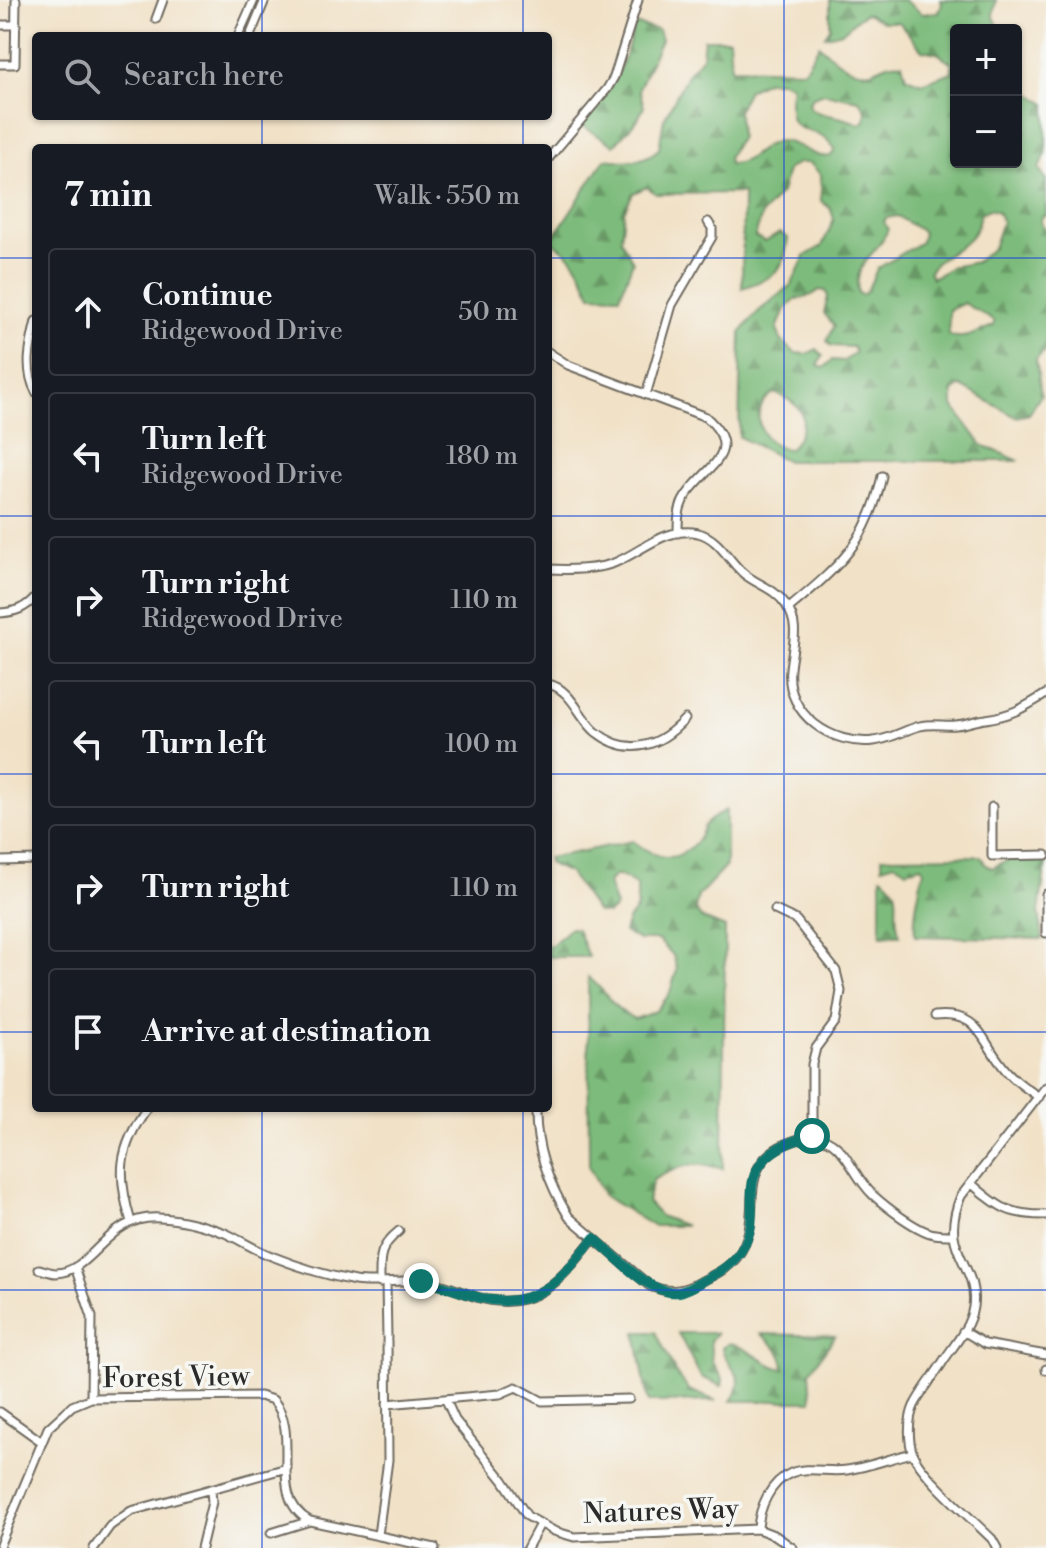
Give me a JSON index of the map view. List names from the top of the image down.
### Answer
{
  "streets": {
    "street": ["Forest View", "Natures Way"]
  },
  "page": {
    "map_buttons": ["+", "−"],
    "search": "Search here",
    "heading": ["7 min", "Walk · 550 m"],
    "list": [
      ["Continue", "Ridgewood Drive", "50 m"],
      ["Turn left", "Ridgewood Drive", "180 m"],
      ["Turn right", "Ridgewood Drive", "110 m"],
      ["Turn left", "100 m"],
      ["Turn right", "110 m"],
      "Arrive at destination"
    ]
  }
}
